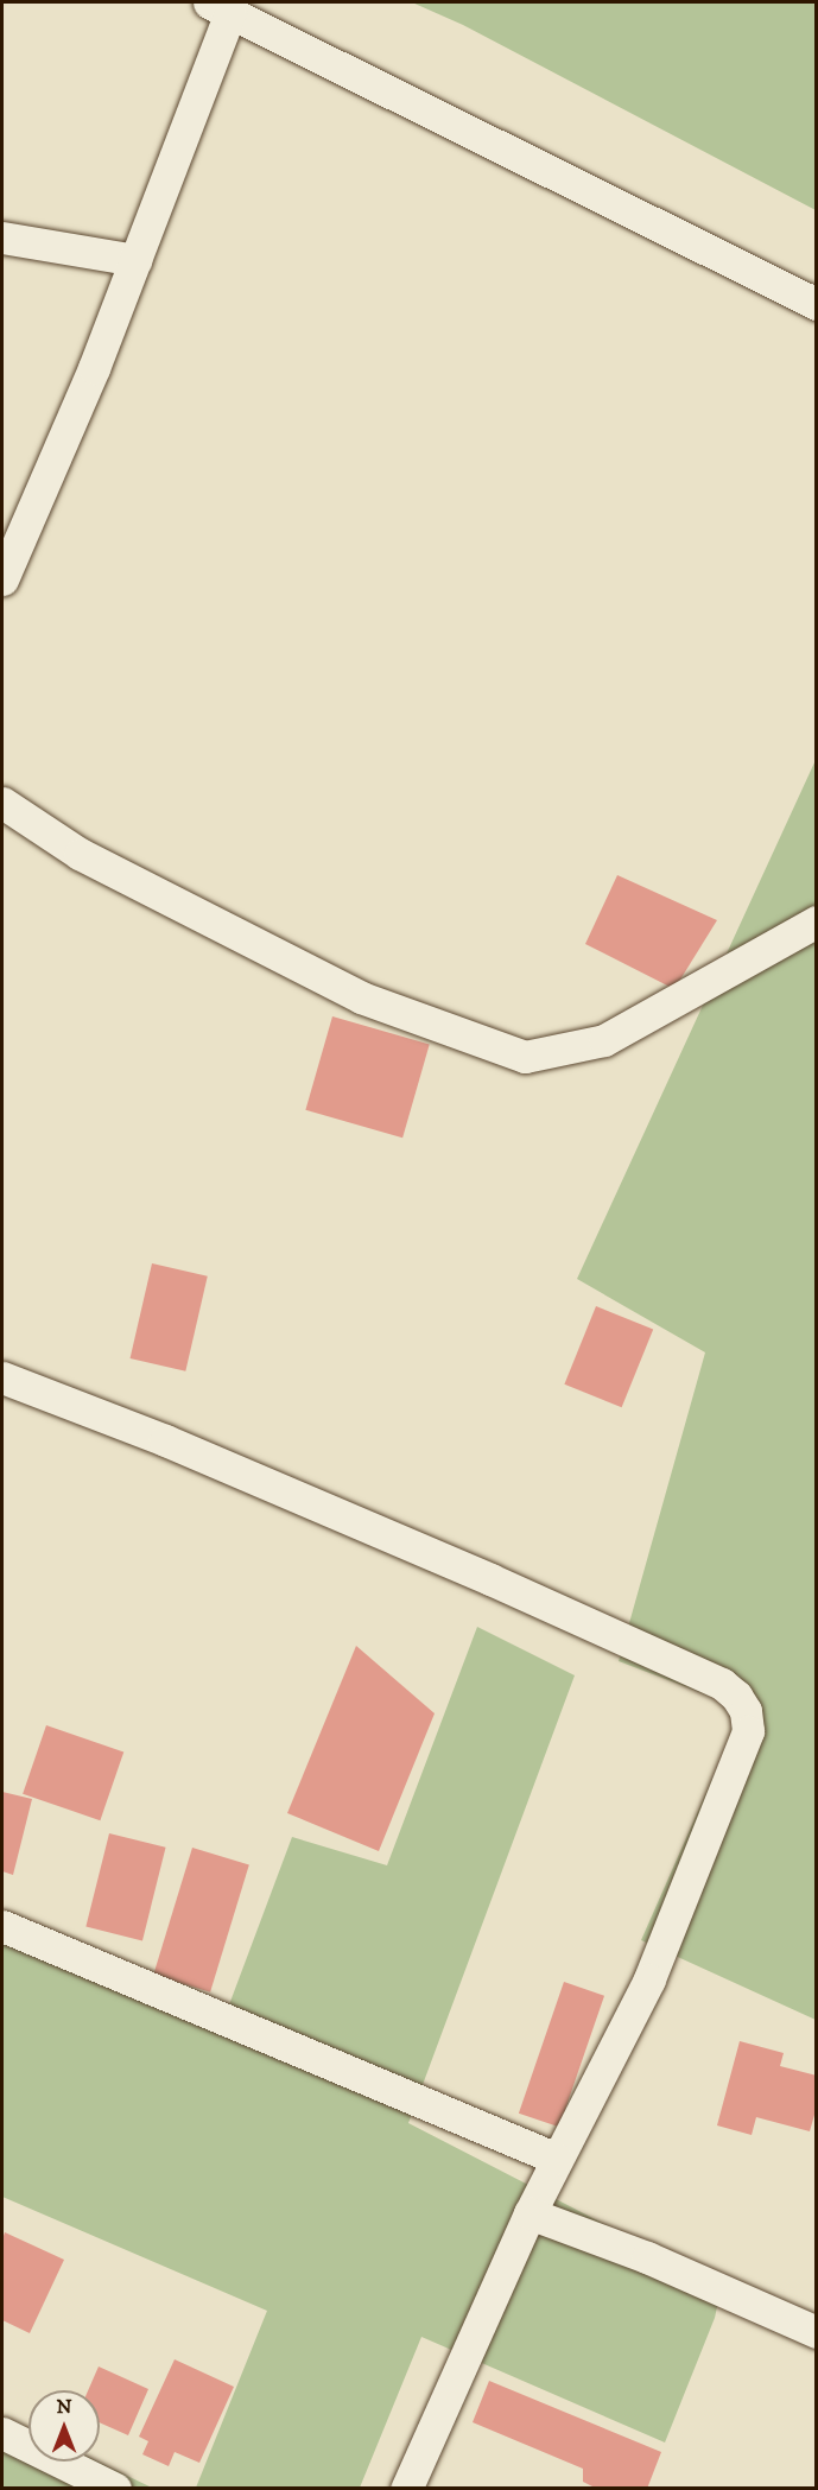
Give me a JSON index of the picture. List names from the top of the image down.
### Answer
{
  "north": "top"
}
